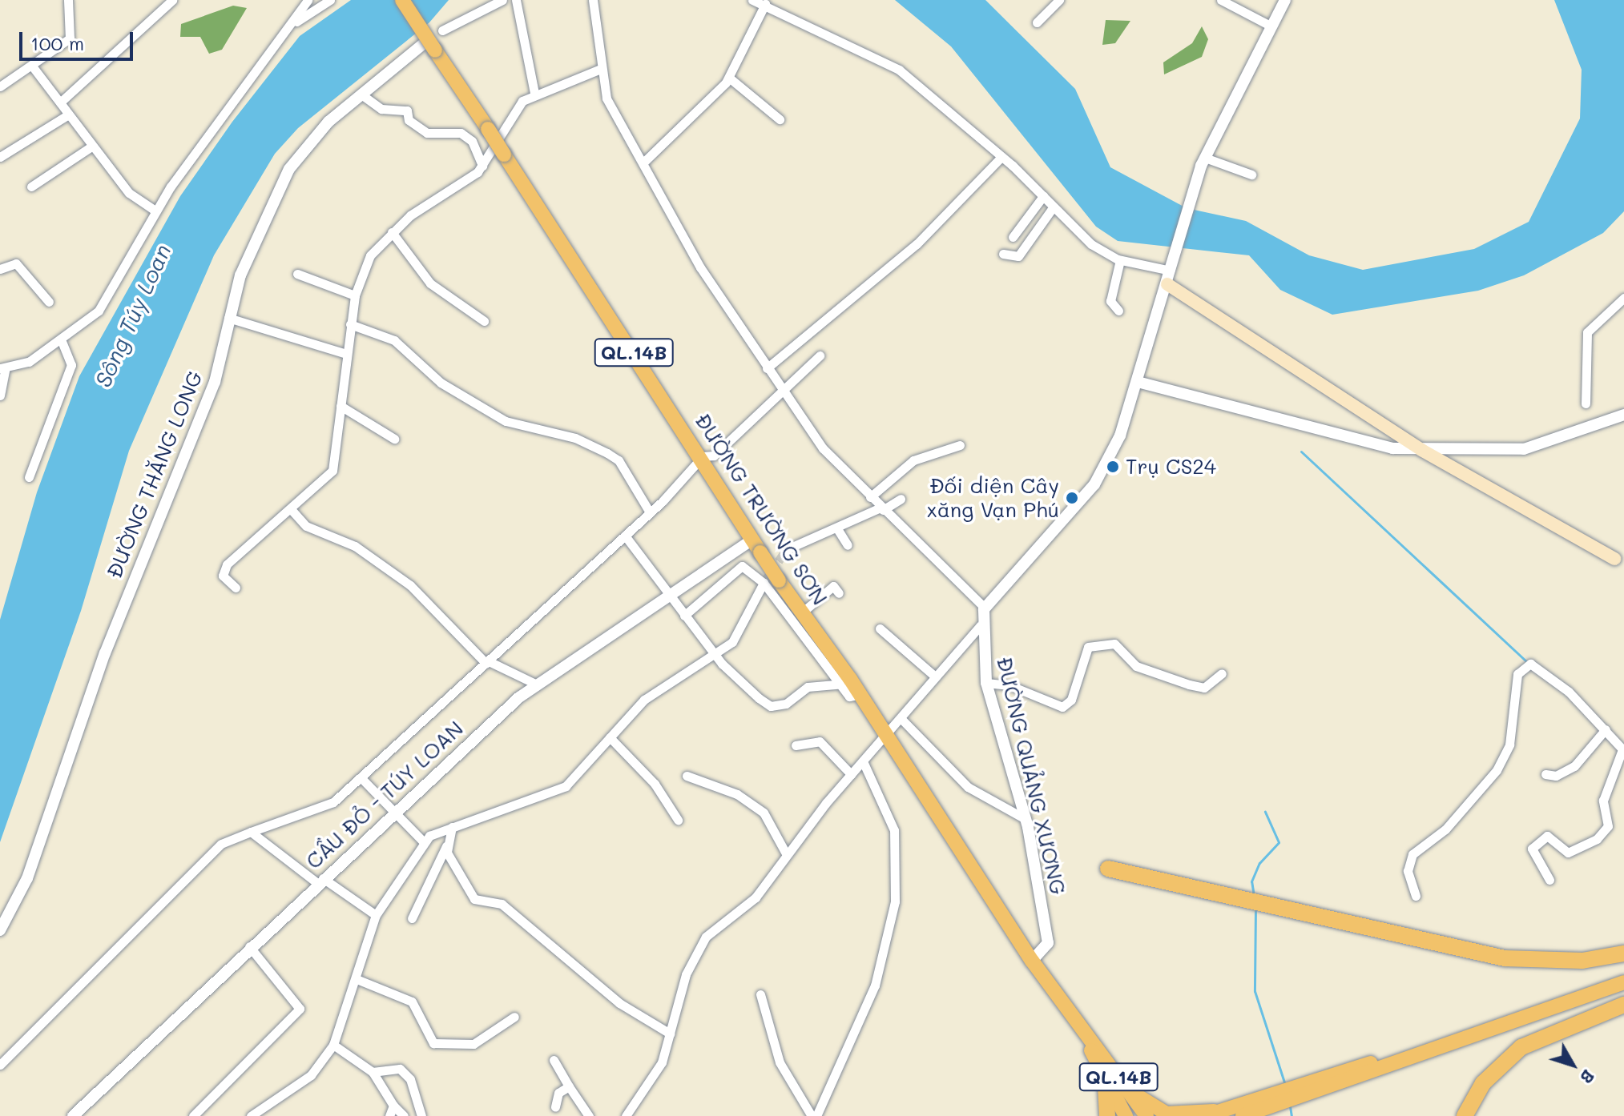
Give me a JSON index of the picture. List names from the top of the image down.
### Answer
{
  "streets": {
    "highway": ["QL.14B", "ĐƯỜNG TRƯỜNG SƠN"],
    "street": ["ĐƯỜNG THĂNG LONG", "ĐƯỜNG QUẢNG XƯƠNG", "CẦU ĐỎ - TÚY LOAN"]
  },
  "crossings": [
    ["ĐƯỜNG THĂNG LONG", "ĐƯỜNG TRƯỜNG SƠN"],
    ["ĐƯỜNG TRƯỜNG SƠN", "ĐƯỜNG QUẢNG XƯƠNG"],
    ["ĐƯỜNG TRƯỜNG SƠN", "CẦU ĐỎ - TÚY LOAN"]
  ],
  "water": ["Sông Túy Loan"],
  "places": ["Trụ CS24", "Đối diện Cây xăng Vạn Phú"],
  "scale_bar": "100 m",
  "north": "bottom right"
}
